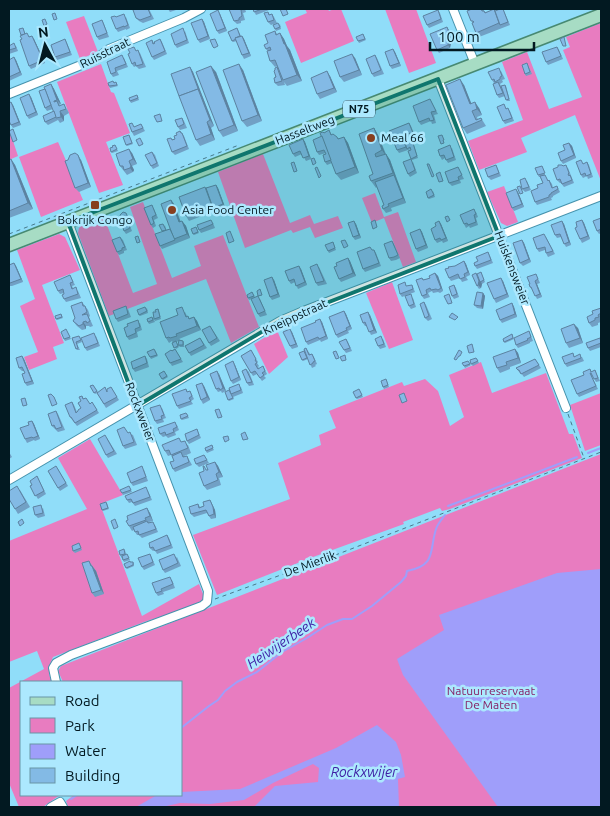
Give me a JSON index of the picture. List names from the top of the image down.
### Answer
{
  "streets": {
    "main road": ["N75", "Hasseltweg"],
    "street": [
      "Ruisstraat",
      "Huiskensweier",
      "Kneippstraat",
      "Rockxweier"
    ],
    "path": ["De Mierlik"]
  },
  "crossings": [
    ["Hasseltweg", "Huiskensweier"],
    ["Hasseltweg", "Rockxweier"],
    ["Huiskensweier", "Kneippstraat"],
    ["Kneippstraat", "Rockxweier"],
    ["Rockxweier", "De Mierlik"]
  ],
  "water": ["Heiwijerbeek", "Rockxwijer"],
  "parks": ["Natuurreservaat De Maten"],
  "places": {
    "other": ["Meal 66", "Asia Food Center"],
    "transit": ["Bokrijk Congo"]
  },
  "legend": [
    "Road",
    "Park",
    "Water",
    "Building"
  ],
  "scale_bar": "100 m",
  "north": "top"
}
